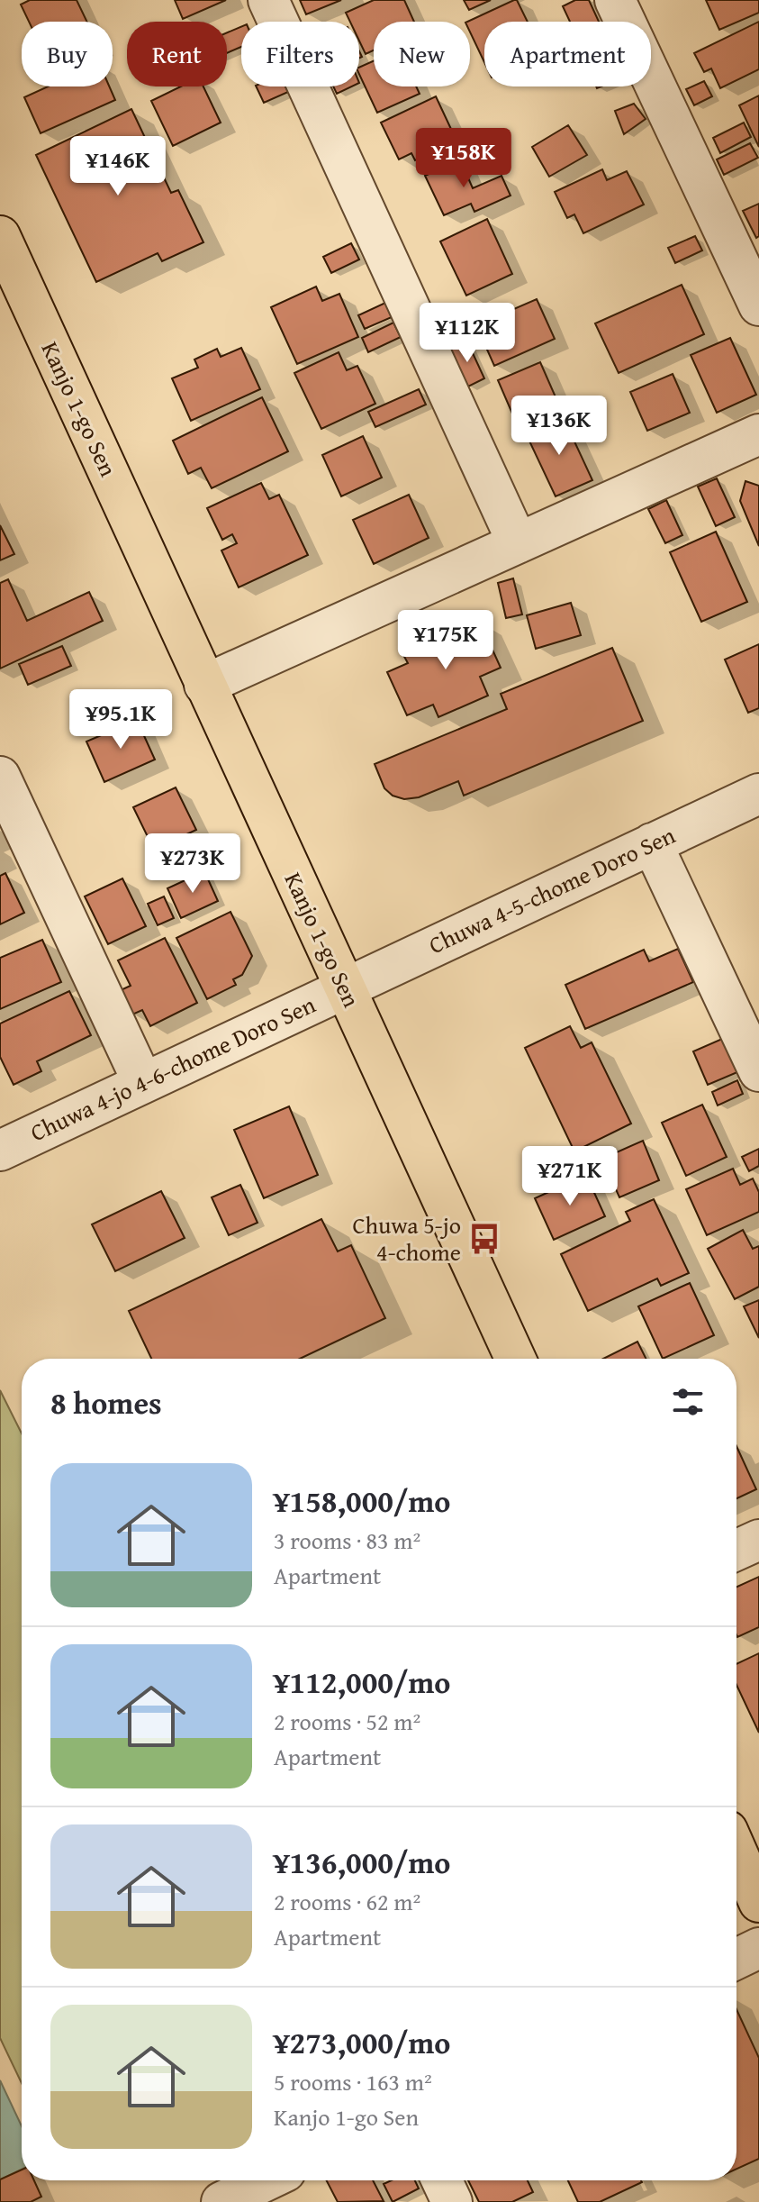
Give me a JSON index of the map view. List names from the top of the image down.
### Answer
{
  "streets": {
    "main road": ["Kanjo 1-go Sen"],
    "street": ["Chuwa 4-5-chome Doro Sen", "Chuwa 4-jo 4-6-chome Doro Sen"]
  },
  "crossings": [
    ["Kanjo 1-go Sen", "Chuwa 4-5-chome Doro Sen"],
    ["Kanjo 1-go Sen", "Chuwa 4-jo 4-6-chome Doro Sen"],
    ["Chuwa 4-5-chome Doro Sen", "Chuwa 4-jo 4-6-chome Doro Sen"]
  ],
  "places": {
    "bus stop": ["Chuwa 5-jo 4-chome"]
  },
  "page": {
    "chip": [
      "Buy",
      "Rent",
      "Filters",
      "New",
      "Apartment"
    ],
    "price": [
      "¥158K",
      "¥146K",
      "¥112K",
      "¥136K",
      "¥175K",
      "¥95.1K",
      "¥273K",
      "¥271K"
    ],
    "heading": "8 homes",
    "list": [
      {
        "name": "¥158,000/mo",
        "note": "3 rooms · 83 m² · Apartment"
      },
      {
        "name": "¥112,000/mo",
        "note": "2 rooms · 52 m² · Apartment"
      },
      {
        "name": "¥136,000/mo",
        "note": "2 rooms · 62 m² · Apartment"
      },
      {
        "name": "¥273,000/mo",
        "note": "5 rooms · 163 m² · Kanjo 1-go Sen"
      }
    ]
  }
}
